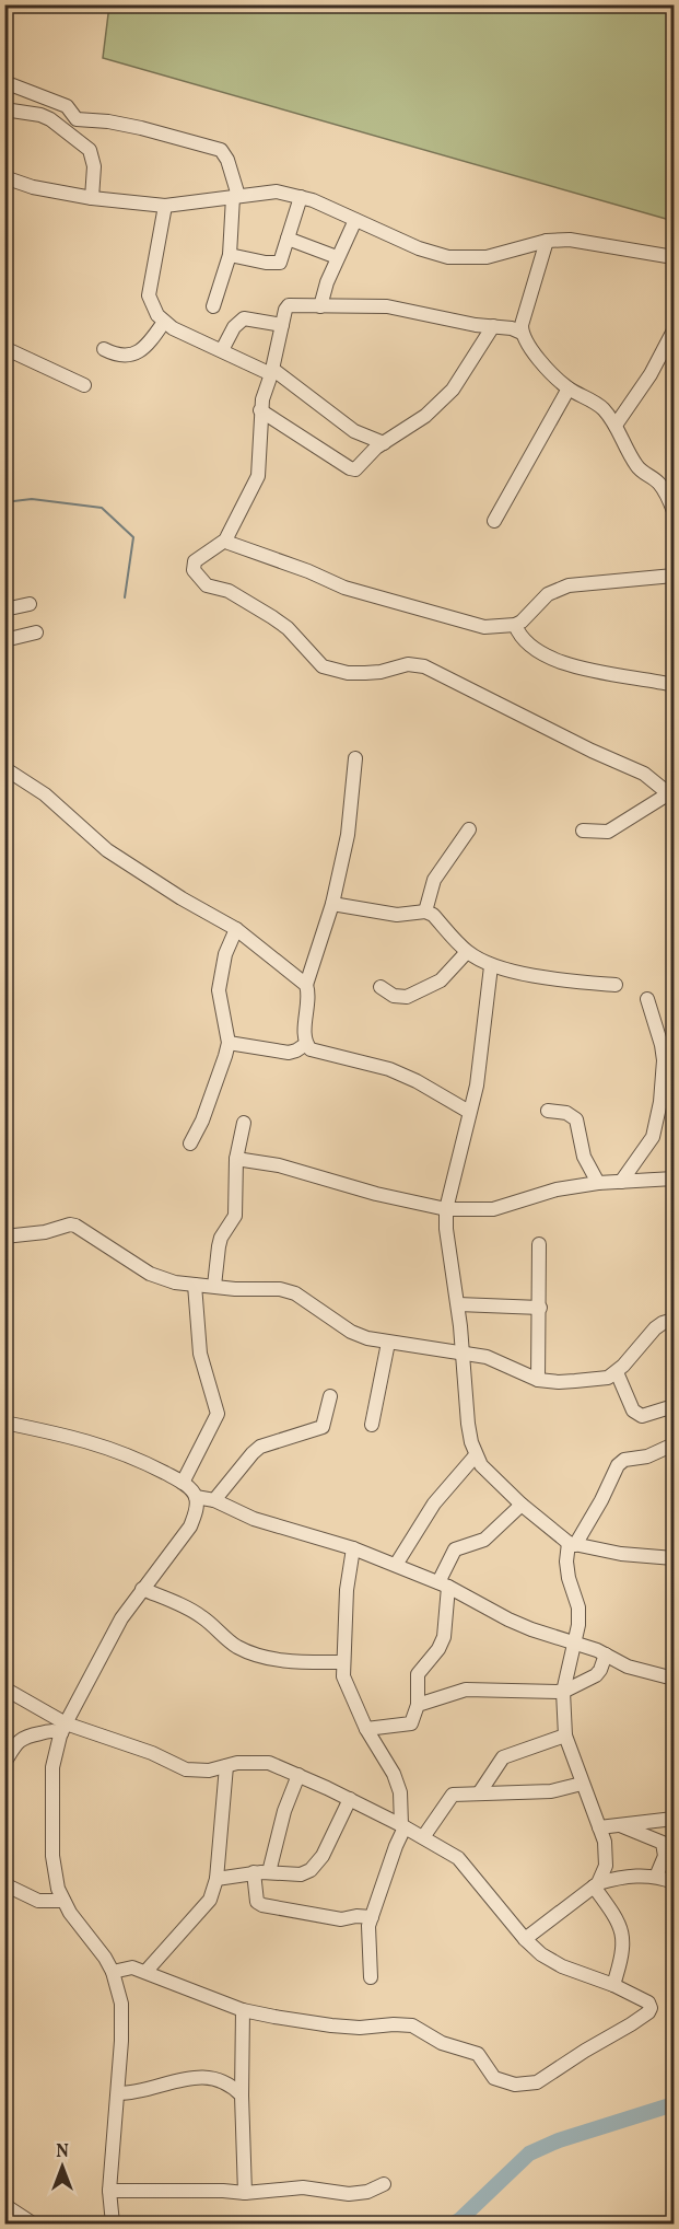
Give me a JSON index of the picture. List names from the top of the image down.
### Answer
{
  "north": "top"
}
